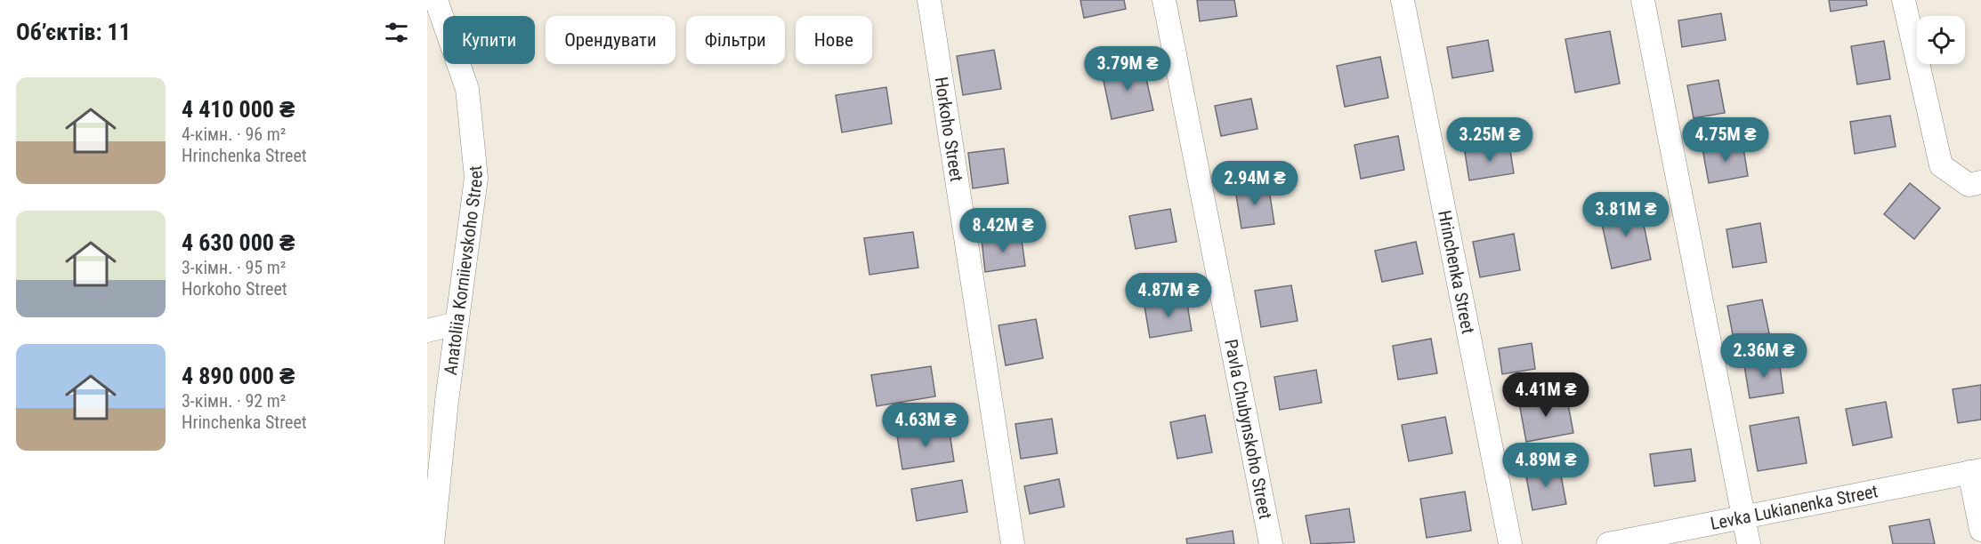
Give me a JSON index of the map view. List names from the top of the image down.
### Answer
{
  "streets": {
    "street": [
      "Horkoho Street",
      "Anatoliia Korniievskoho Street",
      "Hrinchenka Street",
      "Pavla Chubynskoho Street",
      "Levka Lukianenka Street"
    ]
  },
  "page": {
    "heading": "Об’єктів: 11",
    "chip": [
      "Купити",
      "Орендувати",
      "Фільтри",
      "Нове"
    ],
    "price": [
      "3.79M ₴",
      "3.25M ₴",
      "4.75M ₴",
      "2.94M ₴",
      "3.81M ₴",
      "8.42M ₴",
      "4.87M ₴",
      "2.36M ₴",
      "4.41M ₴",
      "4.63M ₴",
      "4.89M ₴"
    ],
    "list": [
      {
        "name": "4 410 000 ₴",
        "note": "4-кімн. · 96 m² · Hrinchenka Street"
      },
      {
        "name": "4 630 000 ₴",
        "note": "3-кімн. · 95 m² · Horkoho Street"
      },
      {
        "name": "4 890 000 ₴",
        "note": "3-кімн. · 92 m² · Hrinchenka Street"
      }
    ]
  }
}
